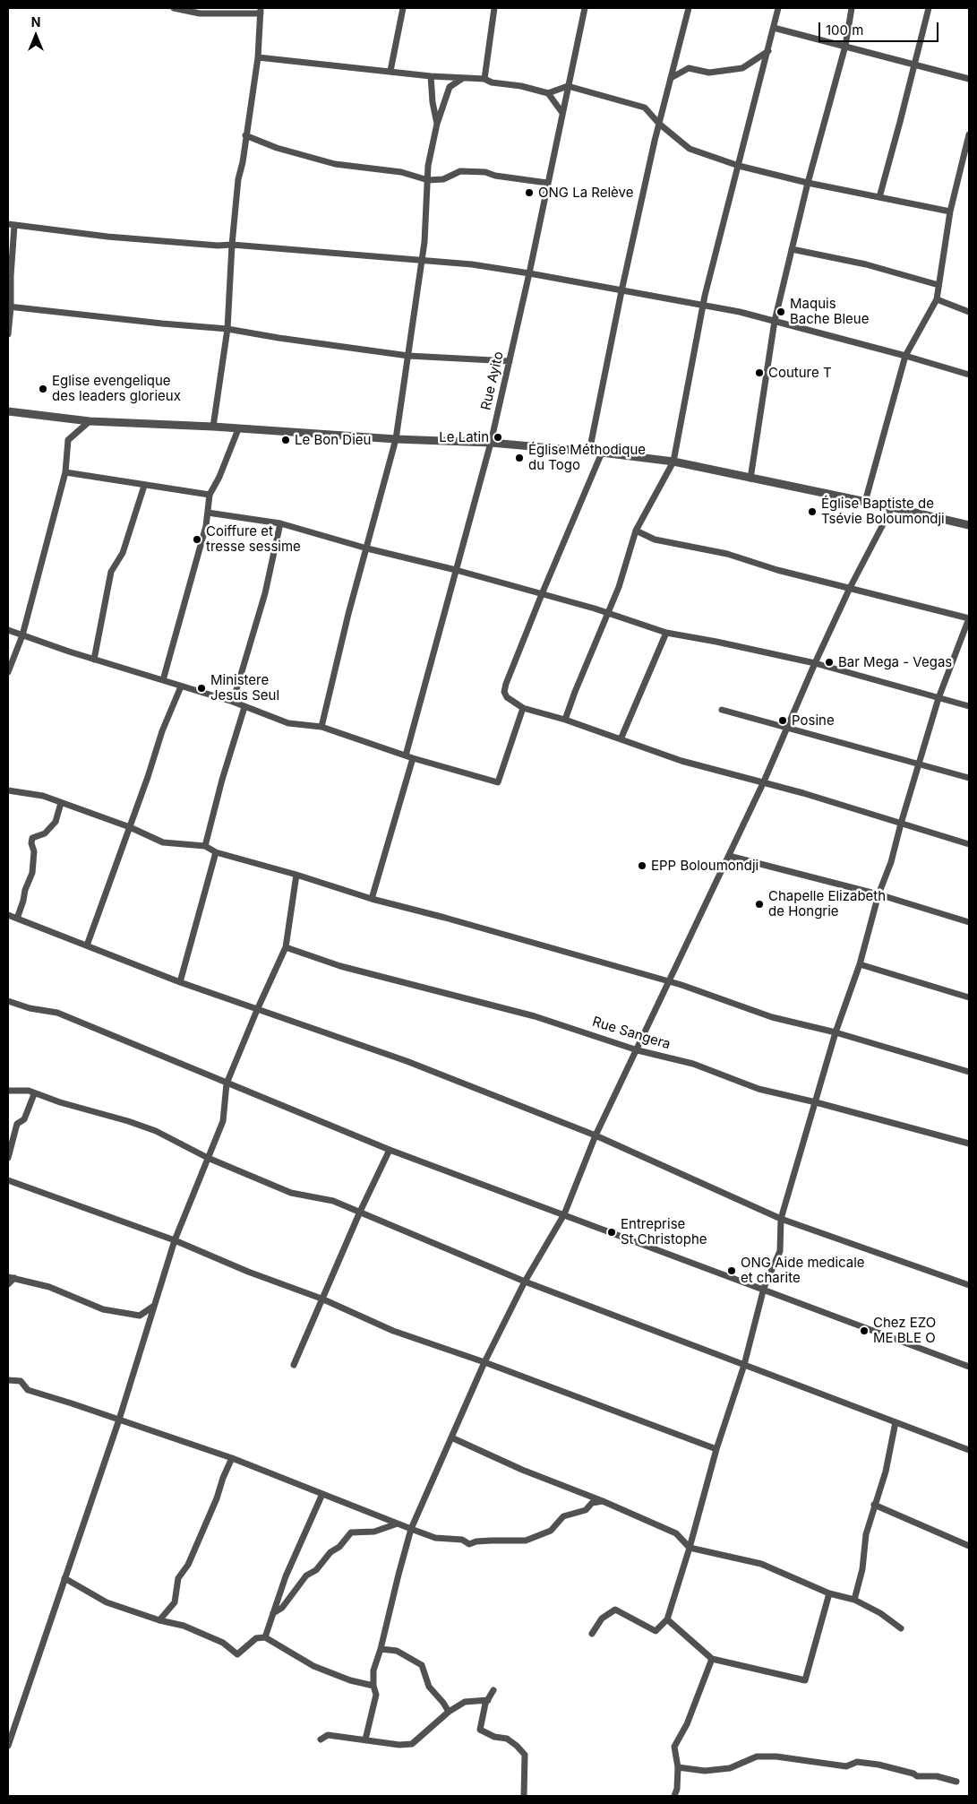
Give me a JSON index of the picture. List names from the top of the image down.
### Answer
{
  "streets": {
    "street": ["Rue Ayito", "Rue Sangera"]
  },
  "places": [
    "ONG La Relève",
    "Maquis Bache Bleue",
    "Couture T",
    "Eglise evengelique des leaders glorieux",
    "Le Latin",
    "Le Bon Dieu",
    "Église Méthodique du Togo",
    "Église Baptiste de Tsévie Boloumondji",
    "Coiffure et tresse sessime",
    "Bar Mega - Vegas",
    "Ministere Jesus Seul",
    "Posine",
    "EPP Boloumondji",
    "Chapelle Elizabeth de Hongrie",
    "Entreprise St Christophe",
    "ONG Aide medicale et charite",
    "Chez EZO ME BLE O"
  ],
  "scale_bar": "100 m",
  "north": "top"
}
